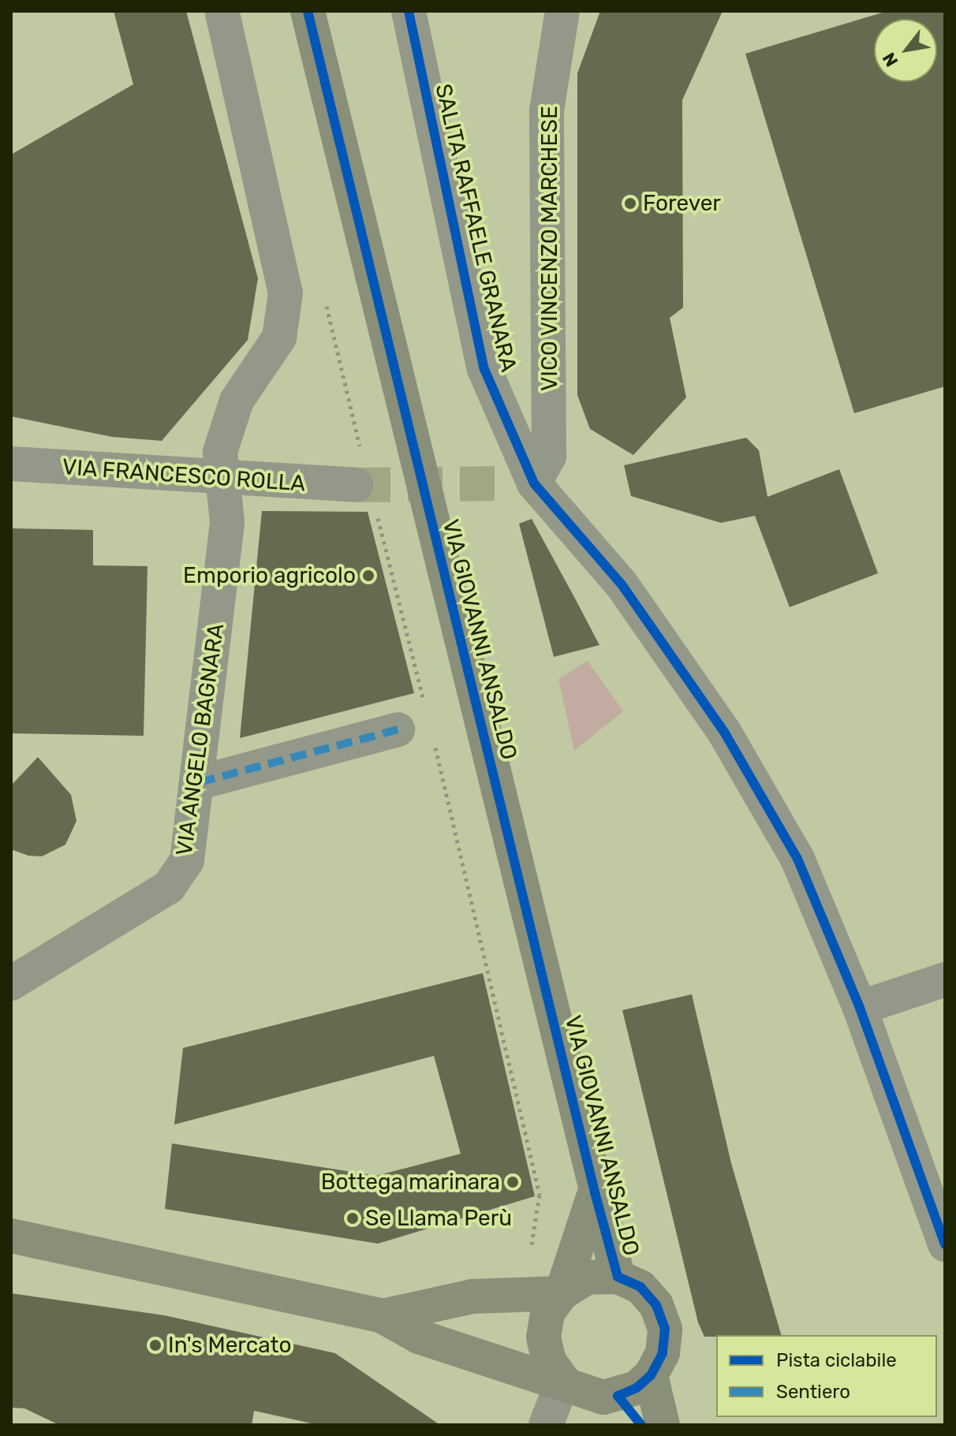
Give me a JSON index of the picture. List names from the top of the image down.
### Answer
{
  "streets": {
    "main road": ["VIA GIOVANNI ANSALDO"],
    "street": [
      "SALITA RAFFAELE GRANARA",
      "VICO VINCENZO MARCHESE",
      "VIA FRANCESCO ROLLA",
      "VIA ANGELO BAGNARA"
    ]
  },
  "crossings": [
    ["SALITA RAFFAELE GRANARA", "VICO VINCENZO MARCHESE"],
    ["VIA FRANCESCO ROLLA", "VIA ANGELO BAGNARA"]
  ],
  "places": [
    "Forever",
    "Emporio agricolo",
    "Bottega marinara",
    "Se Llama Perù",
    "In's Mercato"
  ],
  "legend": ["Pista ciclabile", "Sentiero"],
  "north": "bottom left"
}
